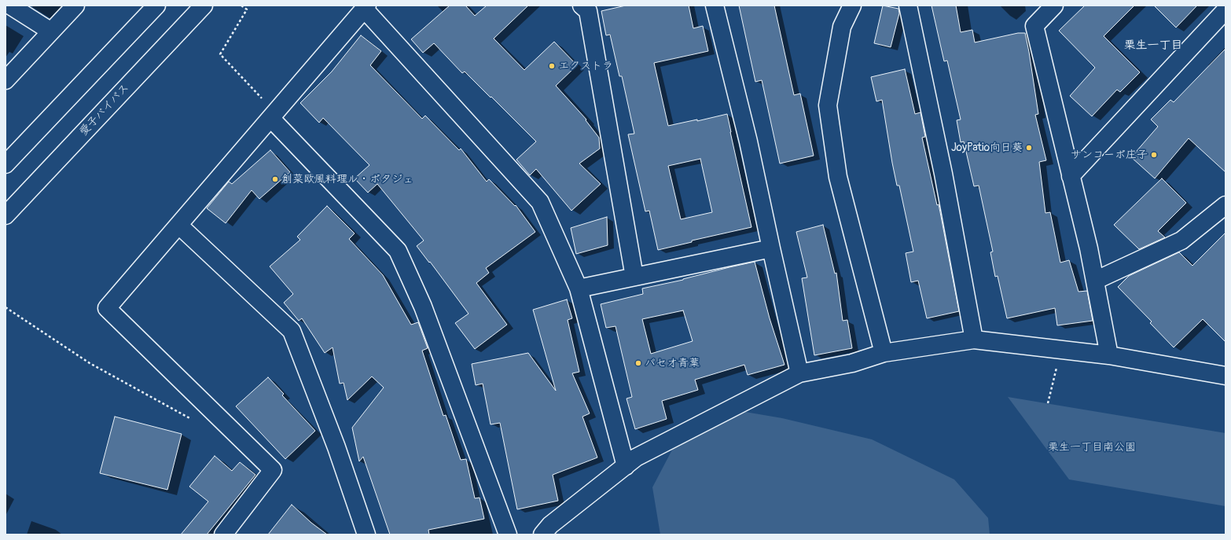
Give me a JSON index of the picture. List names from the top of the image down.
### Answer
{
  "streets": {
    "main road": ["愛子バイパス"]
  },
  "districts": ["栗生一丁目"],
  "parks": ["栗生一丁目南公園"],
  "places": [
    "エクストラ",
    "JoyPatio向日葵",
    "サンコーポ庄子",
    "創菜欧風料理ル・ポタジェ",
    "パセオ青葉"
  ]
}
